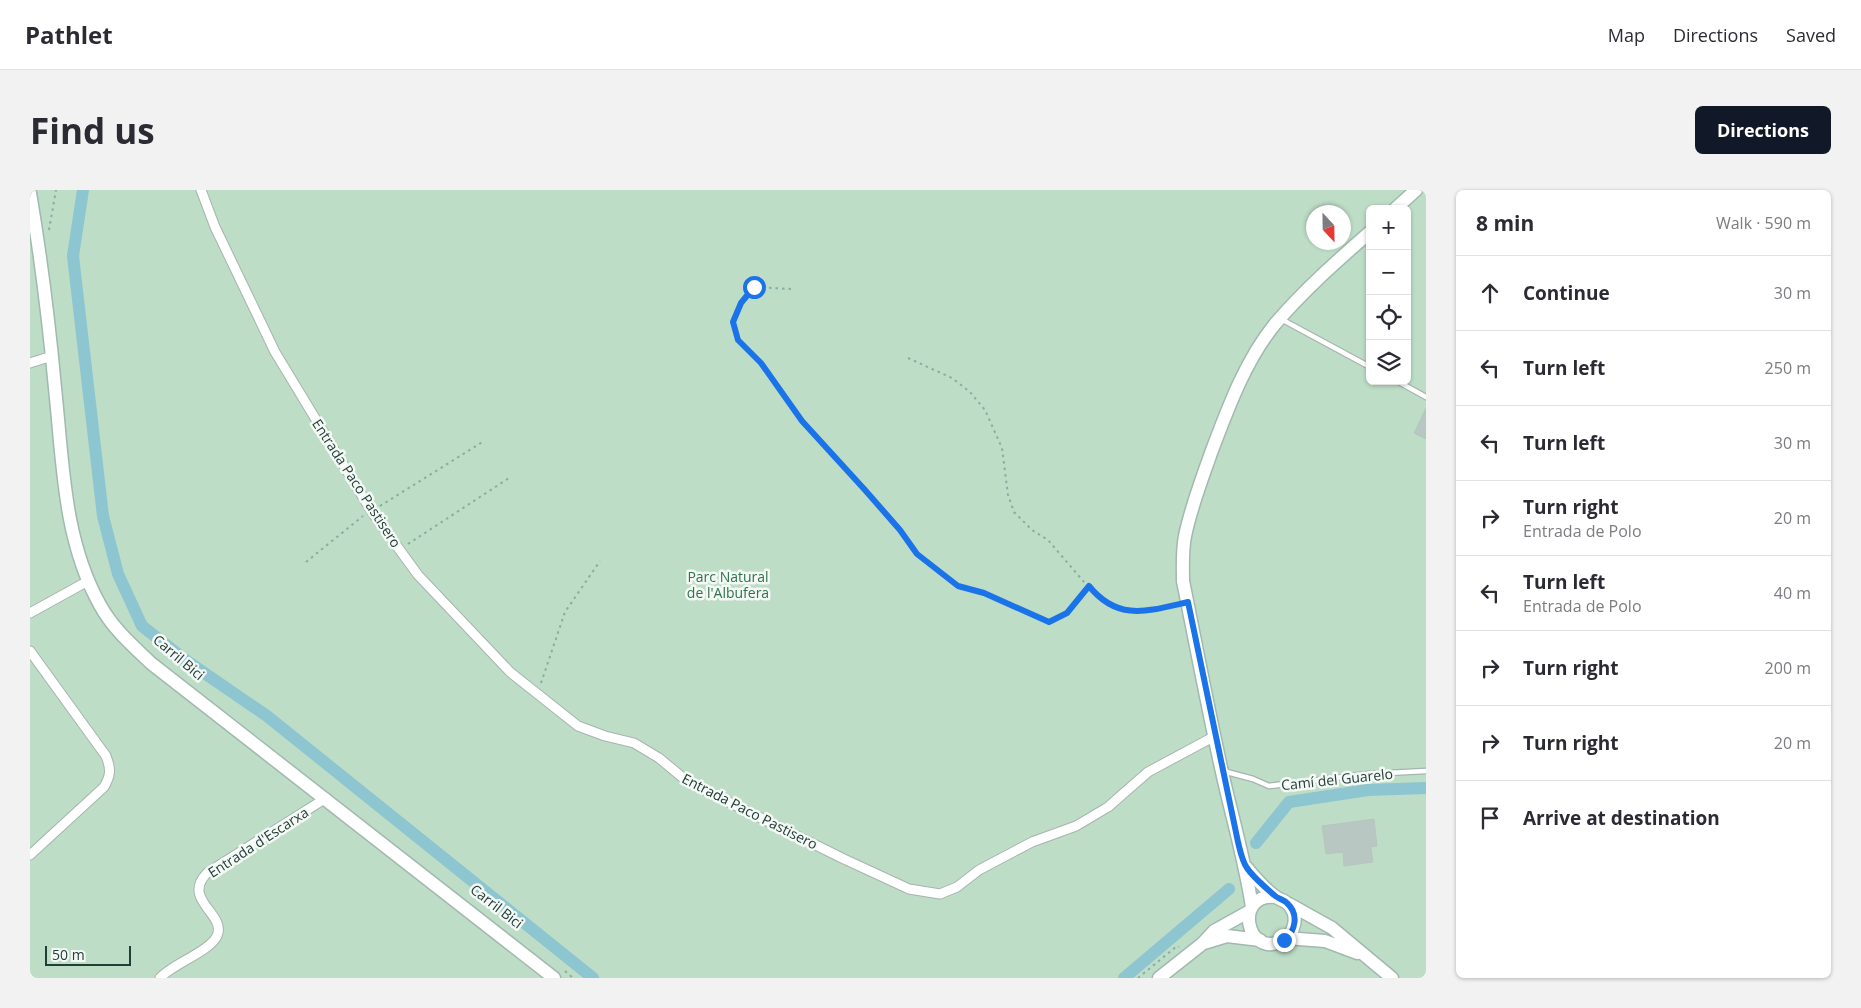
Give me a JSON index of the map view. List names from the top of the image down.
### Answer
{
  "streets": {
    "street": ["Entrada Paco Pastisero", "Entrada d'Escarxa"],
    "lane": ["Camí del Guarelo"]
  },
  "parks": ["Parc Natural de l'Albufera"],
  "scale_bar": "50 m",
  "north": "bottom",
  "page": {
    "header": "Pathlet",
    "nav": ["Map", "Directions", "Saved"],
    "buttons": "Directions",
    "title": "Find us",
    "heading": ["8 min", "Walk · 590 m"],
    "map_buttons": ["+", "−"],
    "list": [
      ["Continue", "30 m"],
      ["Turn left", "250 m"],
      ["Turn left", "30 m"],
      ["Turn right", "Entrada de Polo", "20 m"],
      ["Turn left", "Entrada de Polo", "40 m"],
      ["Turn right", "200 m"],
      ["Turn right", "20 m"],
      "Arrive at destination"
    ],
    "scale": "50 m"
  }
}
